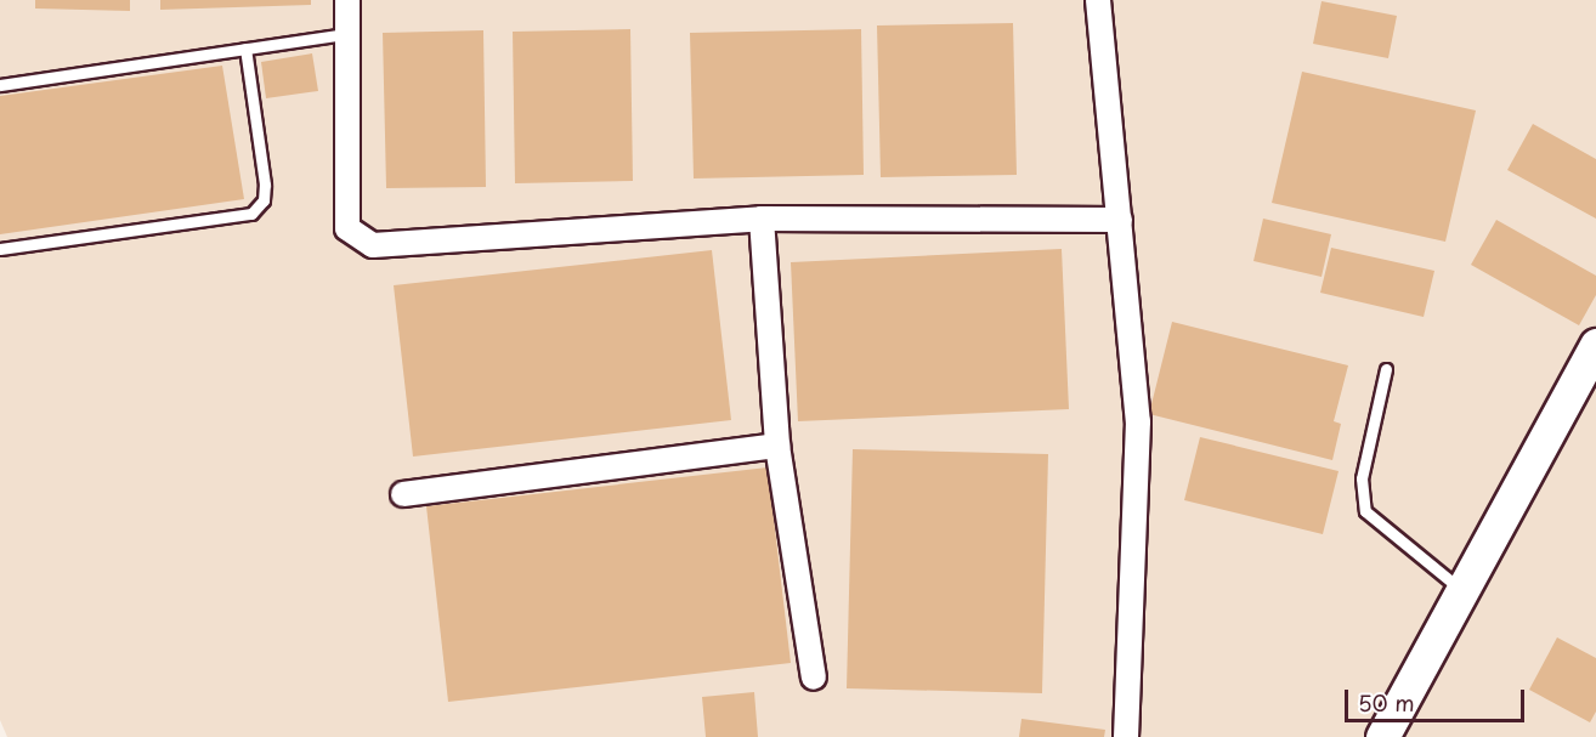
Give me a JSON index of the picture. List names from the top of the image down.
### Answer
{
  "scale_bar": "50 m"
}
